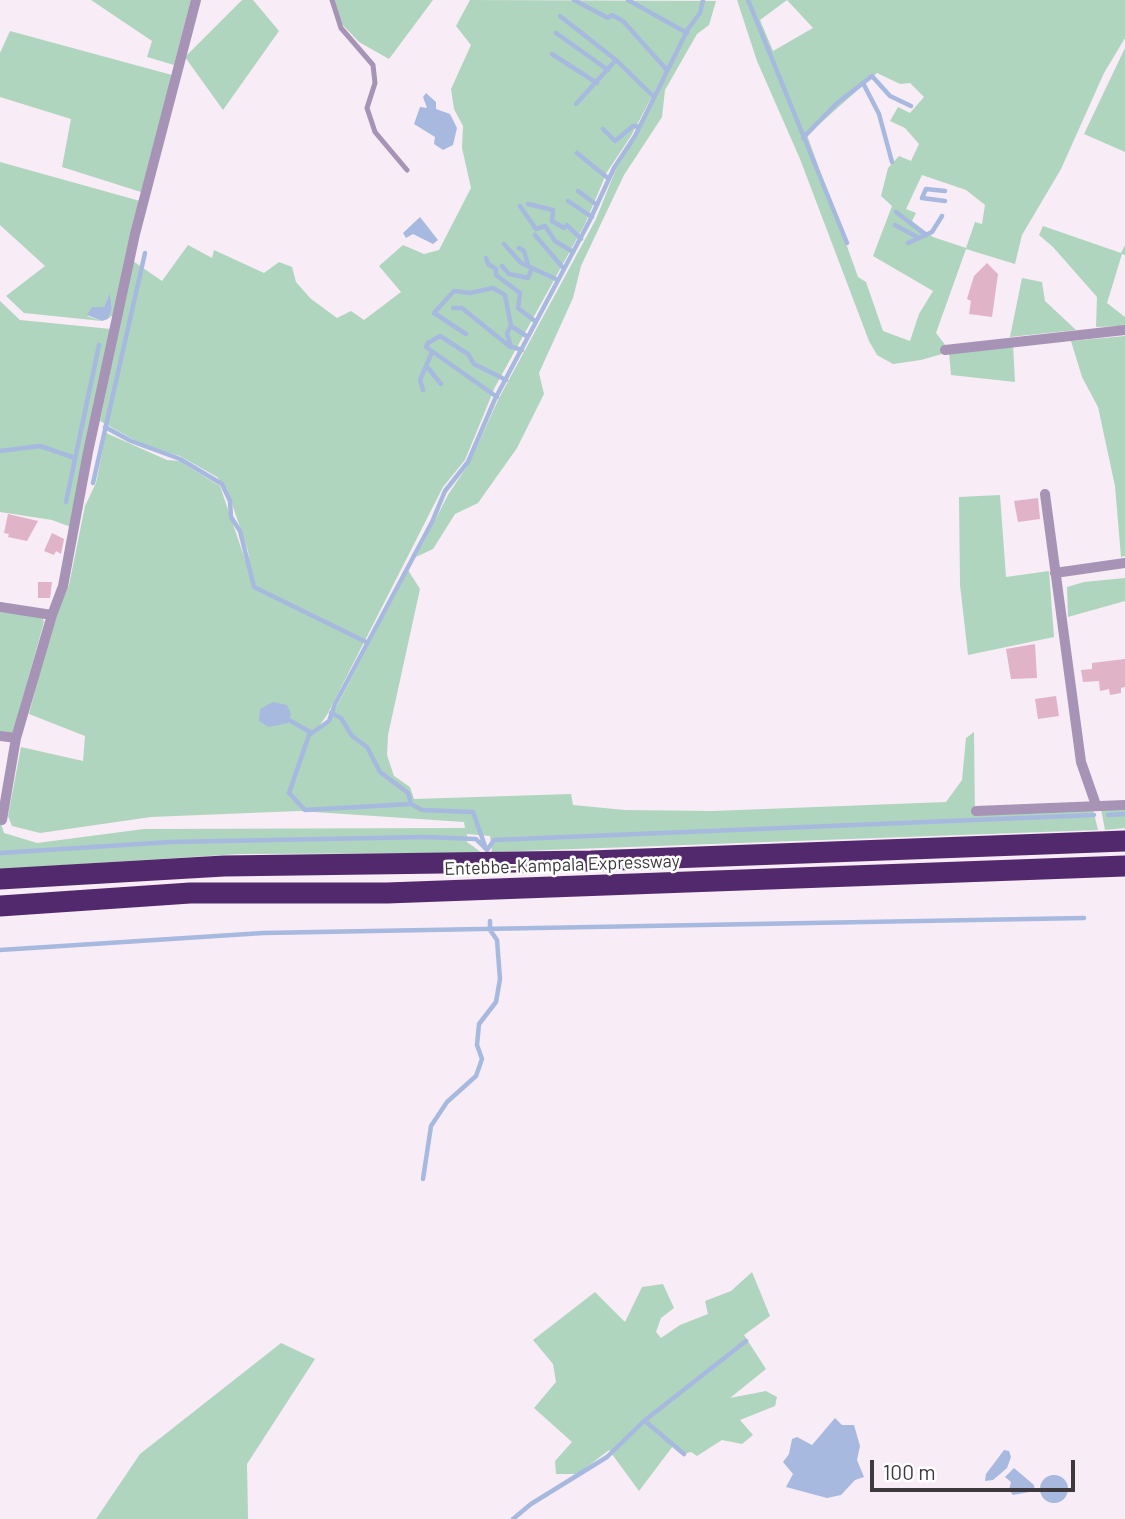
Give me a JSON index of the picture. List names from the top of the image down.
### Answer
{
  "streets": {
    "highway": ["Entebbe-Kampala Expressway"]
  },
  "scale_bar": "100 m"
}
